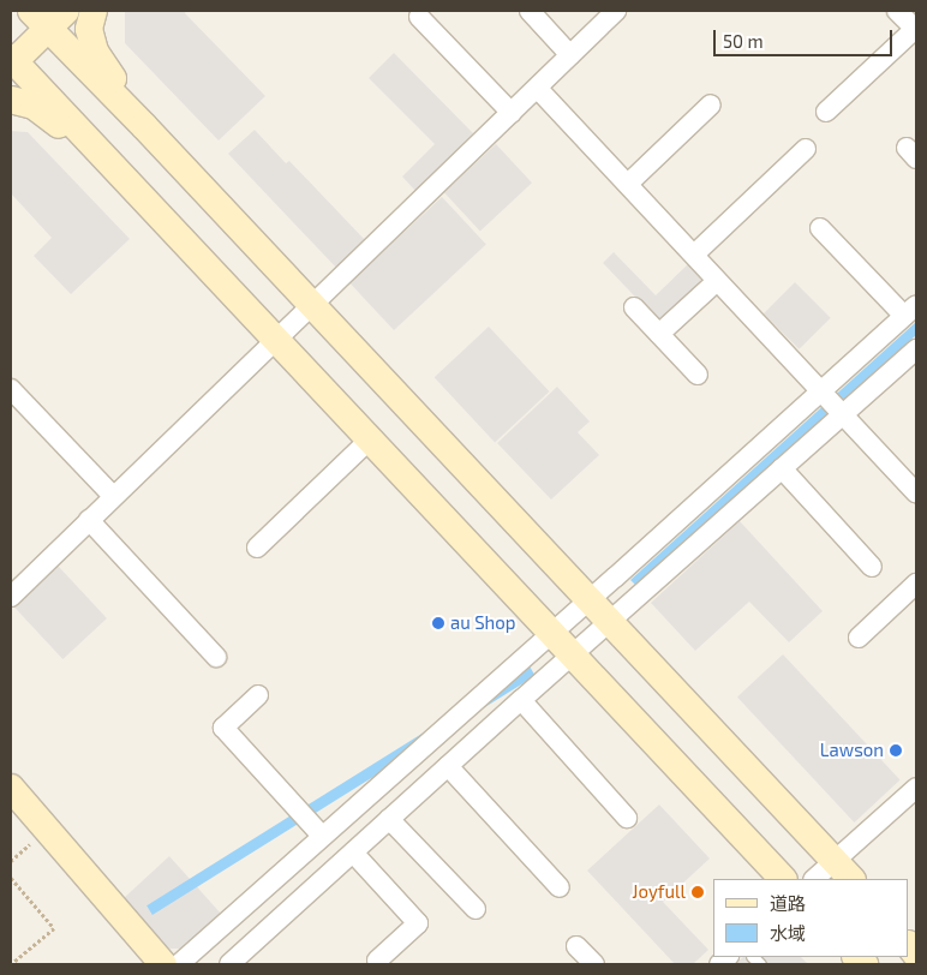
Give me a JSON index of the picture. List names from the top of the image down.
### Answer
{
  "places": ["au Shop", "Lawson", "Joyfull"],
  "legend": ["道路", "水域"],
  "scale_bar": "50 m"
}
